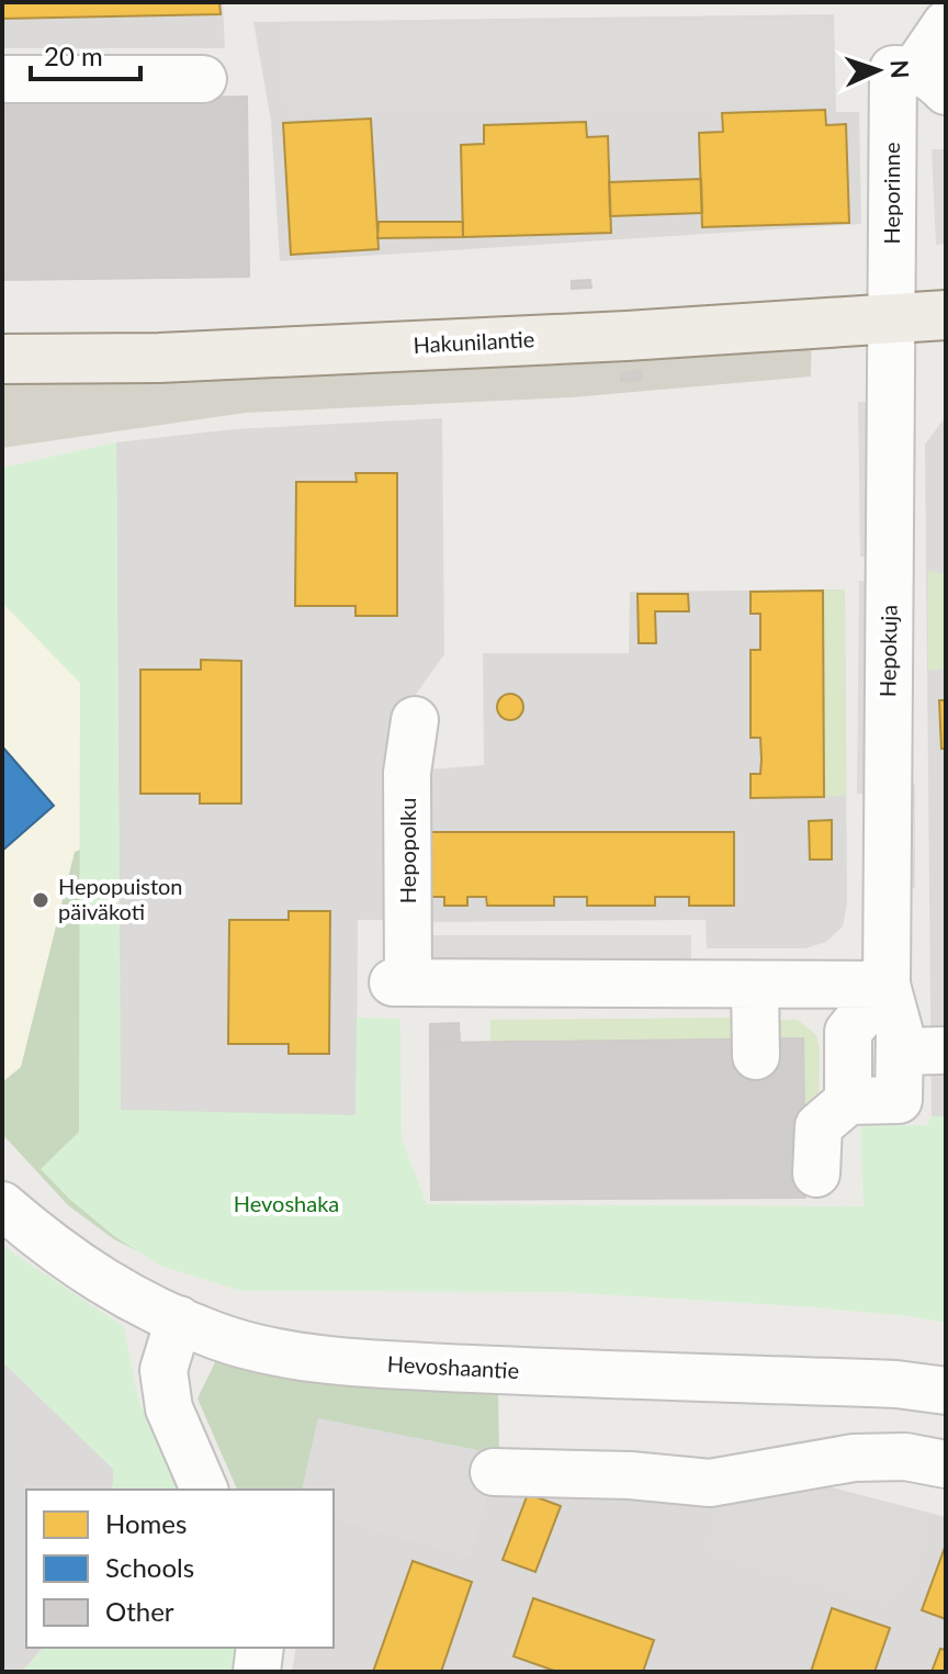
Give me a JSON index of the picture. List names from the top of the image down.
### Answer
{
  "streets": {
    "main road": ["Hakunilantie"],
    "street": [
      "Heporinne",
      "Hepokuja",
      "Hepopolku",
      "Hevoshaantie"
    ]
  },
  "crossings": [
    ["Heporinne", "Hakunilantie"],
    ["Heporinne", "Hepokuja"],
    ["Hakunilantie", "Hepokuja"]
  ],
  "parks": ["Hevoshaka"],
  "places": ["Hepopuiston päiväkoti"],
  "legend": ["Homes", "Schools", "Other"],
  "scale_bar": "20 m",
  "north": "right"
}
